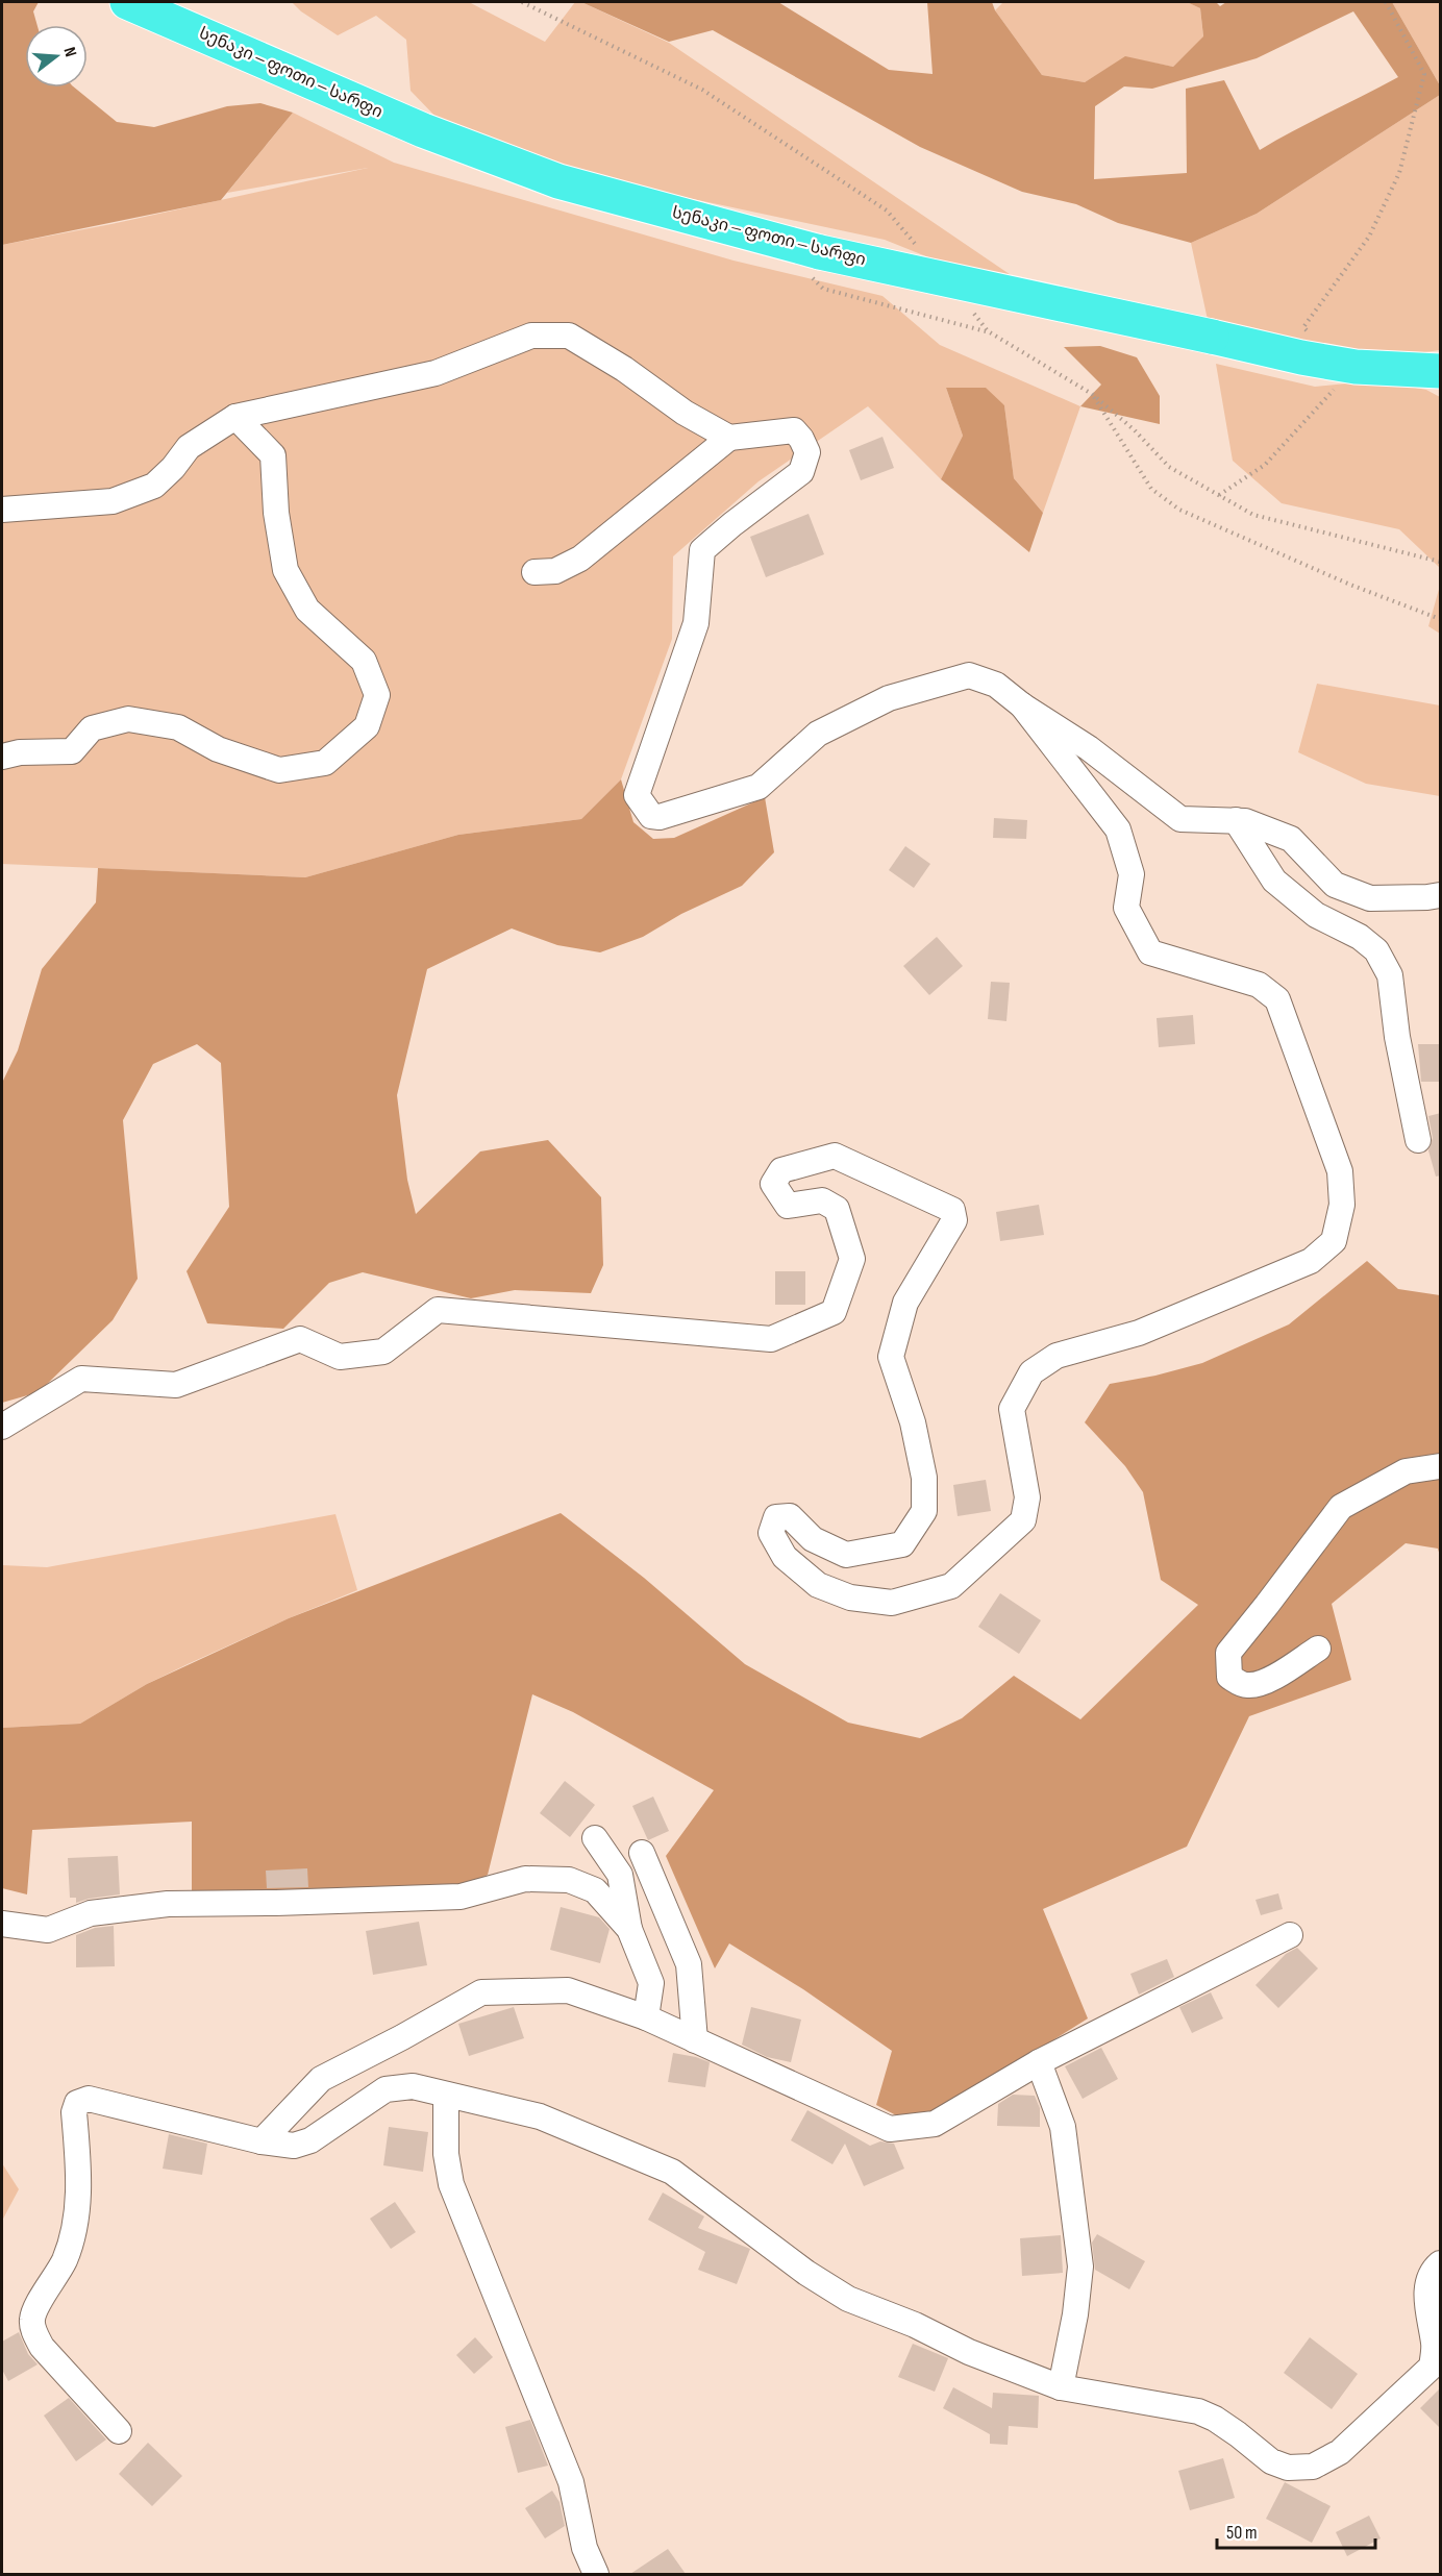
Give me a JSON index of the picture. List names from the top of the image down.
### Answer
{
  "streets": {
    "highway": ["სენაკი — ფოთი — სარფი"]
  },
  "scale_bar": "50 m",
  "north": "right"
}
